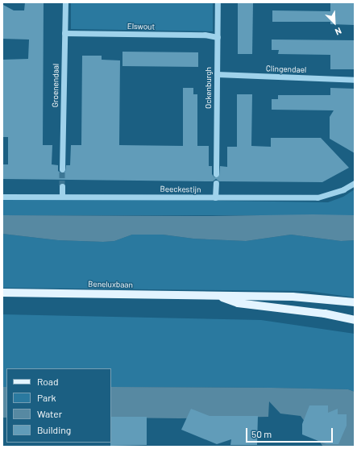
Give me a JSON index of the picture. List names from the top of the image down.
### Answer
{
  "streets": {
    "main road": ["Beneluxbaan"],
    "street": [
      "Elswout",
      "Clingendael",
      "Groenendaal",
      "Ockenburgh",
      "Beeckestijn"
    ]
  },
  "crossings": [
    ["Elswout", "Groenendaal"],
    ["Elswout", "Ockenburgh"],
    ["Clingendael", "Ockenburgh"]
  ],
  "legend": [
    "Road",
    "Park",
    "Water",
    "Building"
  ],
  "scale_bar": "50 m",
  "north": "bottom right"
}
